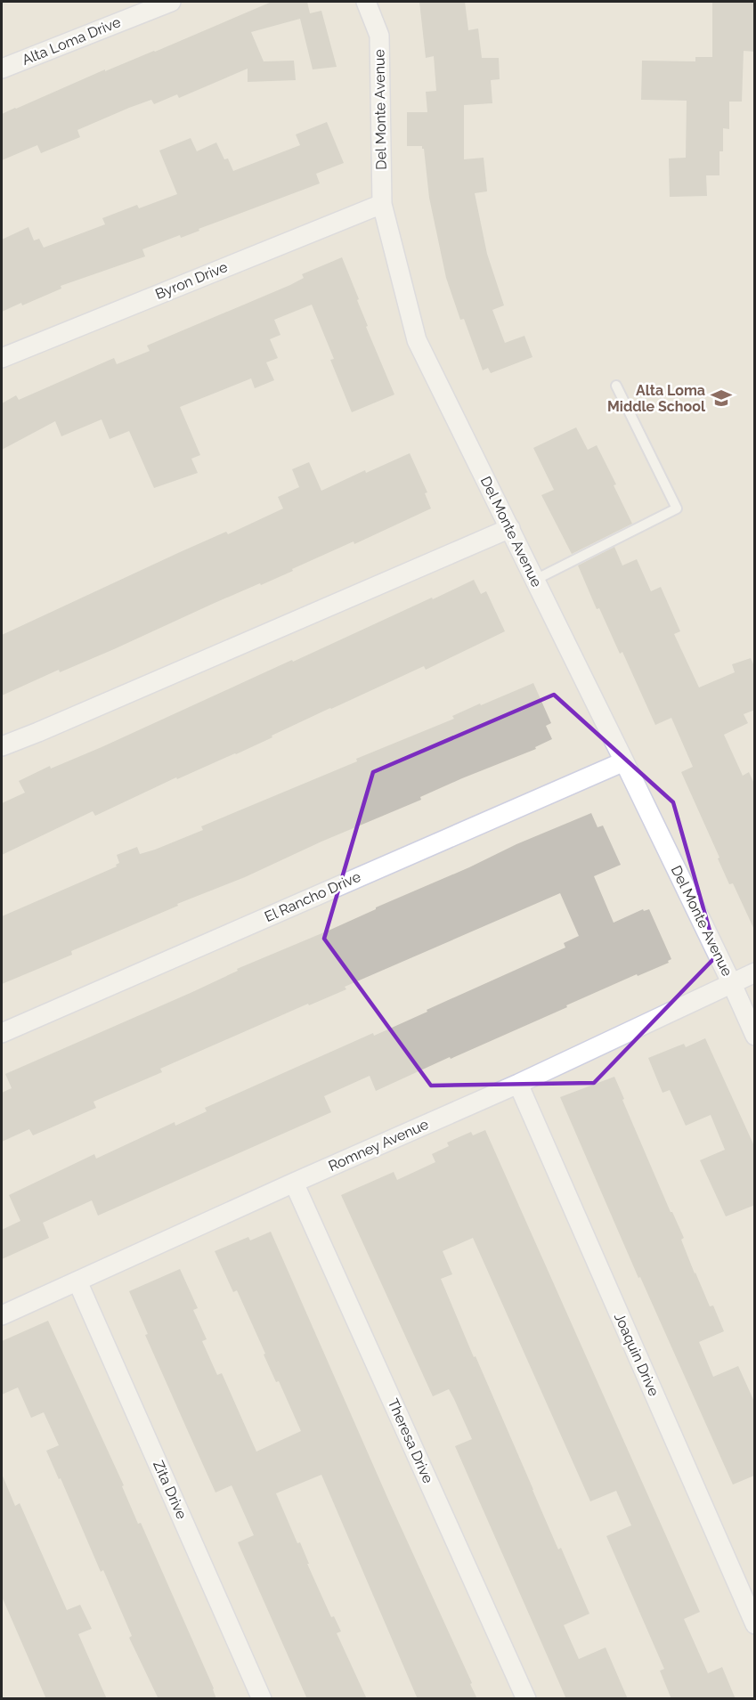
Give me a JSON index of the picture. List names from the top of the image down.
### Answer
{
  "streets": {
    "street": [
      "Alta Loma Drive",
      "Del Monte Avenue",
      "Byron Drive",
      "El Rancho Drive",
      "Romney Avenue",
      "Joaquin Drive",
      "Theresa Drive",
      "Zita Drive"
    ]
  },
  "crossings": [
    ["Del Monte Avenue", "Byron Drive"],
    ["Del Monte Avenue", "El Rancho Drive"],
    ["Del Monte Avenue", "Romney Avenue"],
    ["Romney Avenue", "Joaquin Drive"],
    ["Romney Avenue", "Theresa Drive"],
    ["Romney Avenue", "Zita Drive"]
  ],
  "places": {
    "school or university": ["Alta Loma Middle School"]
  }
}
